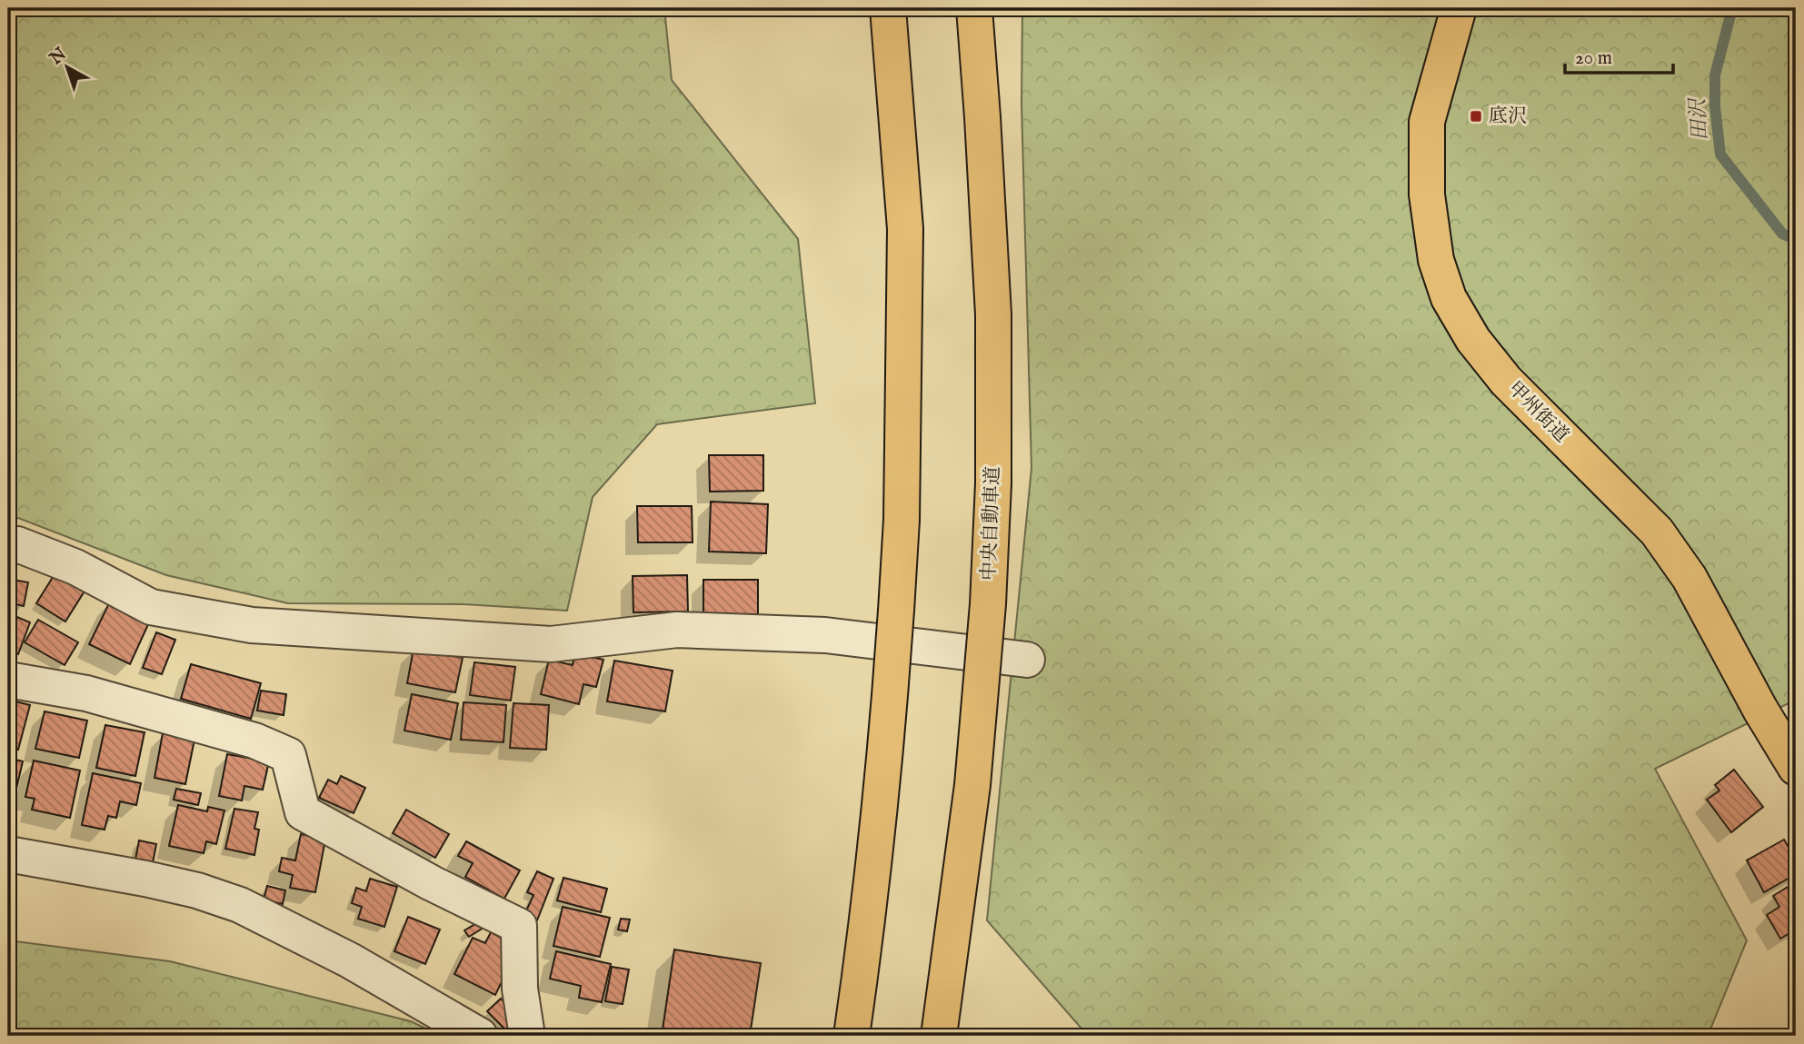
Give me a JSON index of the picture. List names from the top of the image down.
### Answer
{
  "streets": {
    "highway": ["甲州街道", "中央自動車道"]
  },
  "water": ["田沢"],
  "places": {
    "transit": ["底沢"]
  },
  "scale_bar": "20 m",
  "north": "top left"
}
